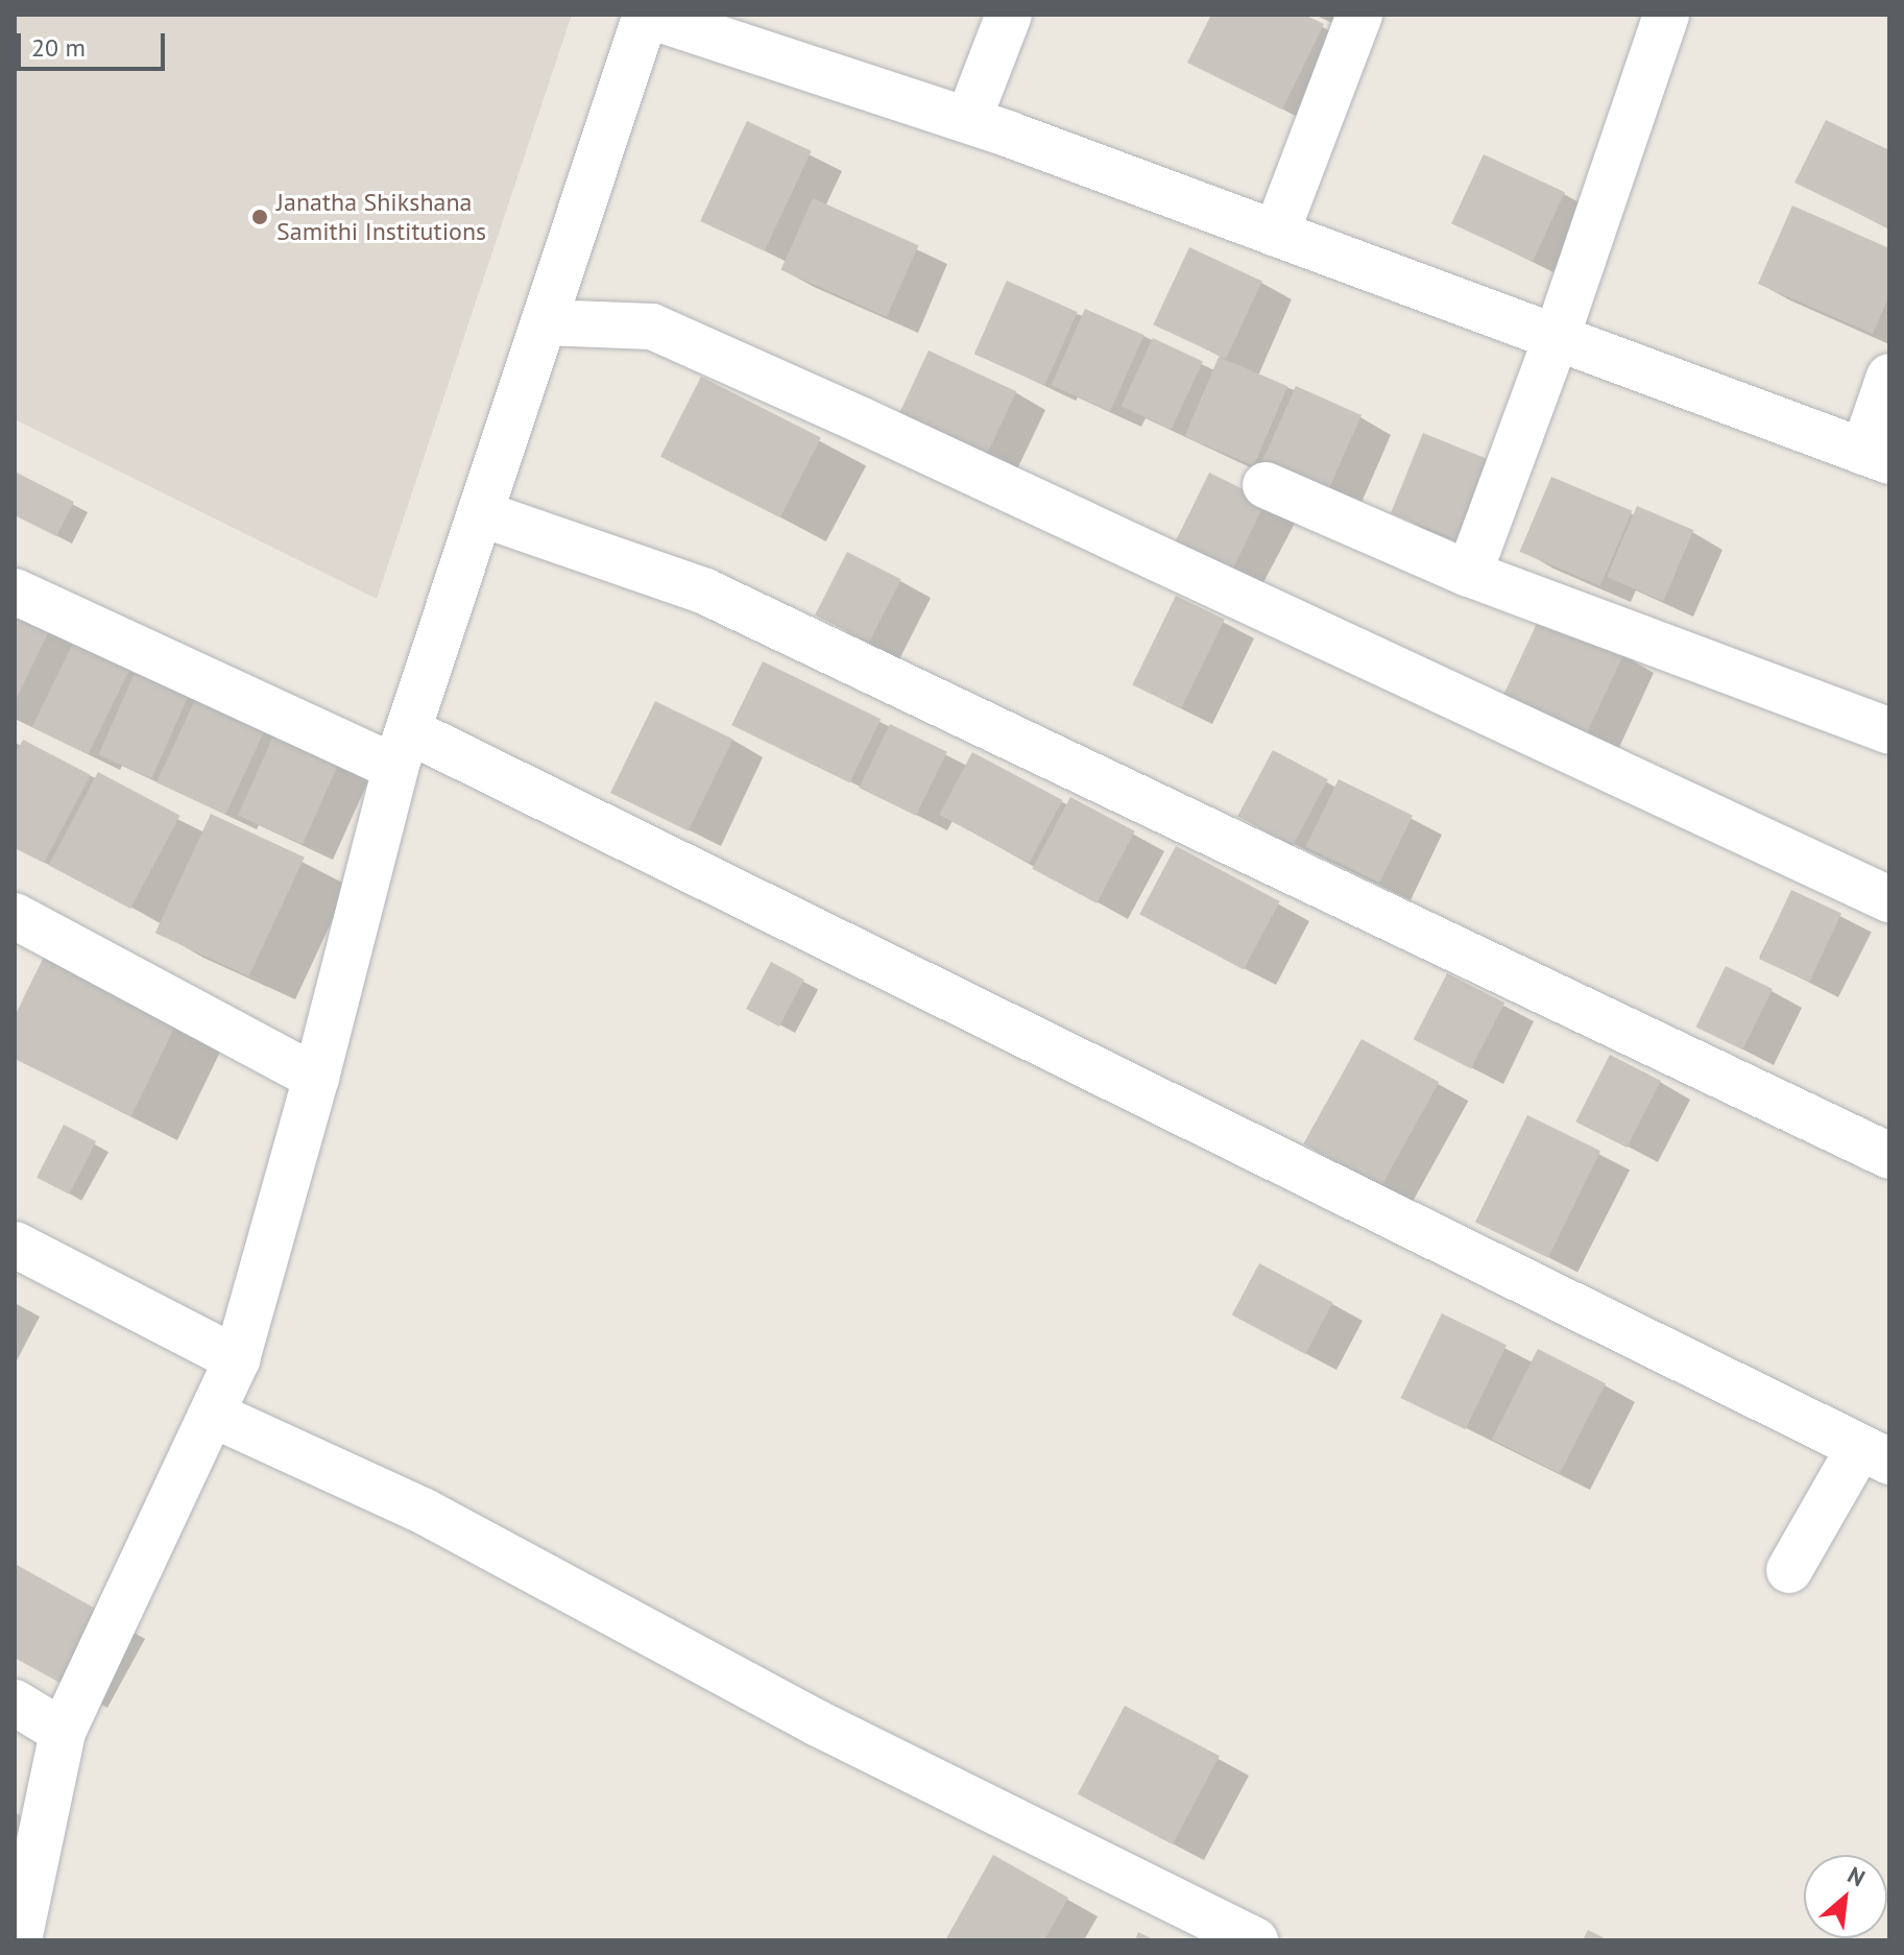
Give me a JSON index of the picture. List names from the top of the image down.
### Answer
{
  "places": ["Janatha Shikshana Samithi Institutions"],
  "scale_bar": "20 m",
  "north": "top right"
}
